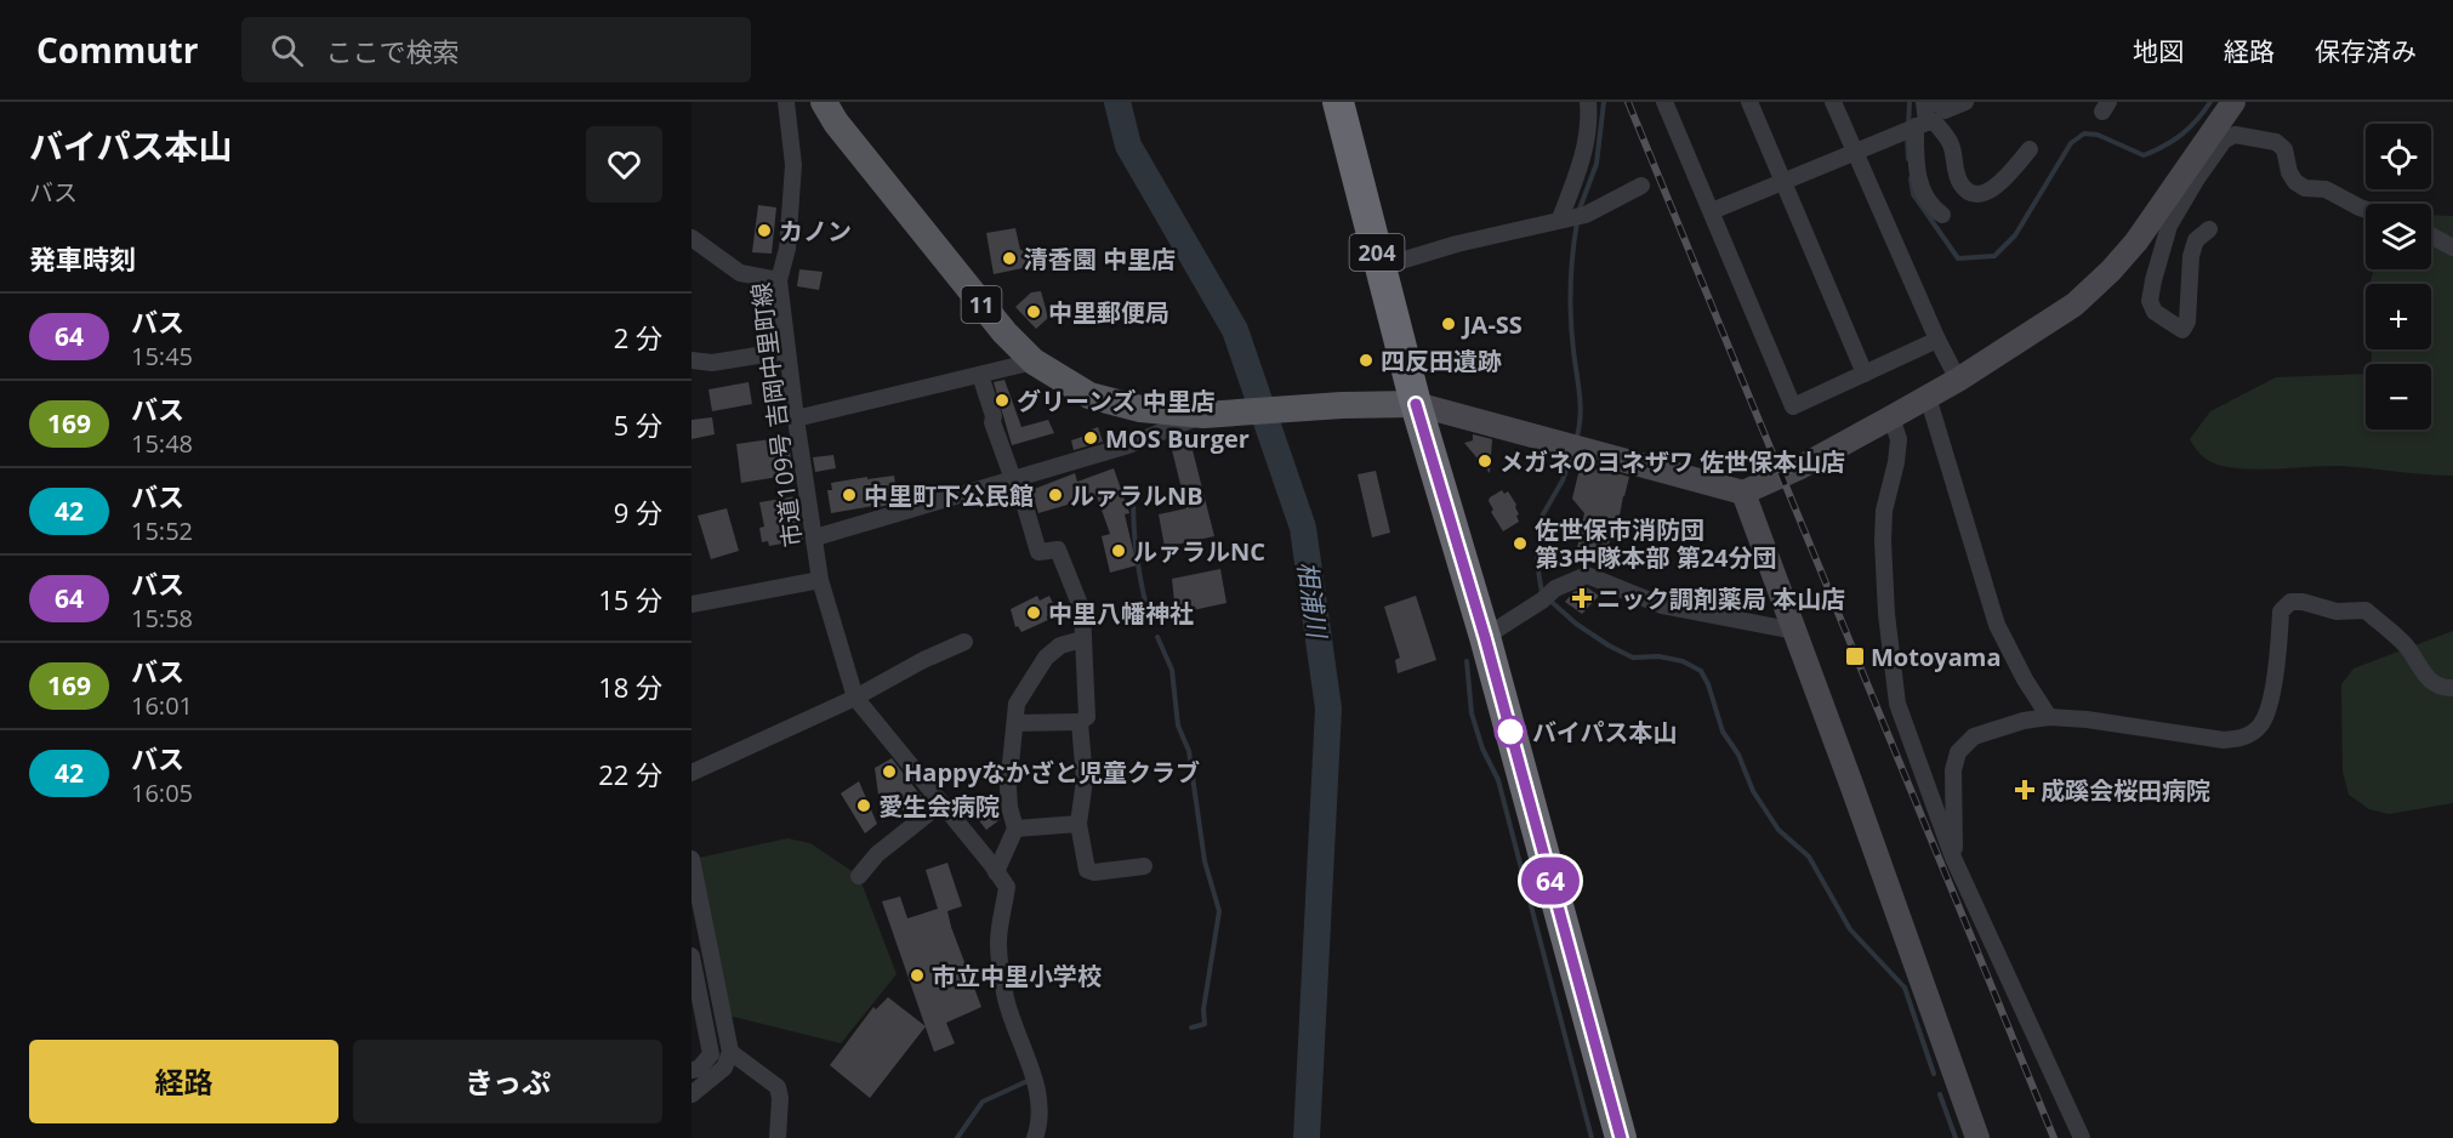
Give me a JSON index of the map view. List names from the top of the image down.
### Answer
{
  "streets": {
    "highway": ["204"],
    "main road": ["11"],
    "street": ["市道109号 吉岡中里町線"]
  },
  "crossings": [
    ["204", "11"]
  ],
  "water": ["相浦川"],
  "places": {
    "other": [
      "カノン",
      "清香園 中里店",
      "中里郵便局",
      "JA-SS",
      "四反田遺跡",
      "グリーンズ 中里店",
      "MOS Burger",
      "メガネのヨネザワ 佐世保本山店",
      "中里町下公民館",
      "ルァラルNB",
      "佐世保市消防団 第3中隊本部 第24分団",
      "ルァラルNC",
      "中里八幡神社",
      "バイパス本山",
      "Happyなかざと児童クラブ",
      "愛生会病院",
      "市立中里小学校"
    ],
    "health": ["ニック調剤薬局 本山店", "成蹊会桜田病院"],
    "transit": ["Motoyama"]
  },
  "lines": ["bus line 64"],
  "page": {
    "header": "Commutr",
    "search": "ここで検索",
    "nav": ["地図", "経路", "保存済み"],
    "heading": [
      ["バイパス本山", "バス"],
      "発車時刻"
    ],
    "on_map": "64",
    "map_buttons": ["+", "−"],
    "list": [
      {
        "mark": "64",
        "name": "バス",
        "note": "15:45",
        "value": "2 分"
      },
      {
        "mark": "169",
        "name": "バス",
        "note": "15:48",
        "value": "5 分"
      },
      {
        "mark": "42",
        "name": "バス",
        "note": "15:52",
        "value": "9 分"
      },
      {
        "mark": "64",
        "name": "バス",
        "note": "15:58",
        "value": "15 分"
      },
      {
        "mark": "169",
        "name": "バス",
        "note": "16:01",
        "value": "18 分"
      },
      {
        "mark": "42",
        "name": "バス",
        "note": "16:05",
        "value": "22 分"
      }
    ],
    "buttons": ["経路", "きっぷ"]
  }
}
